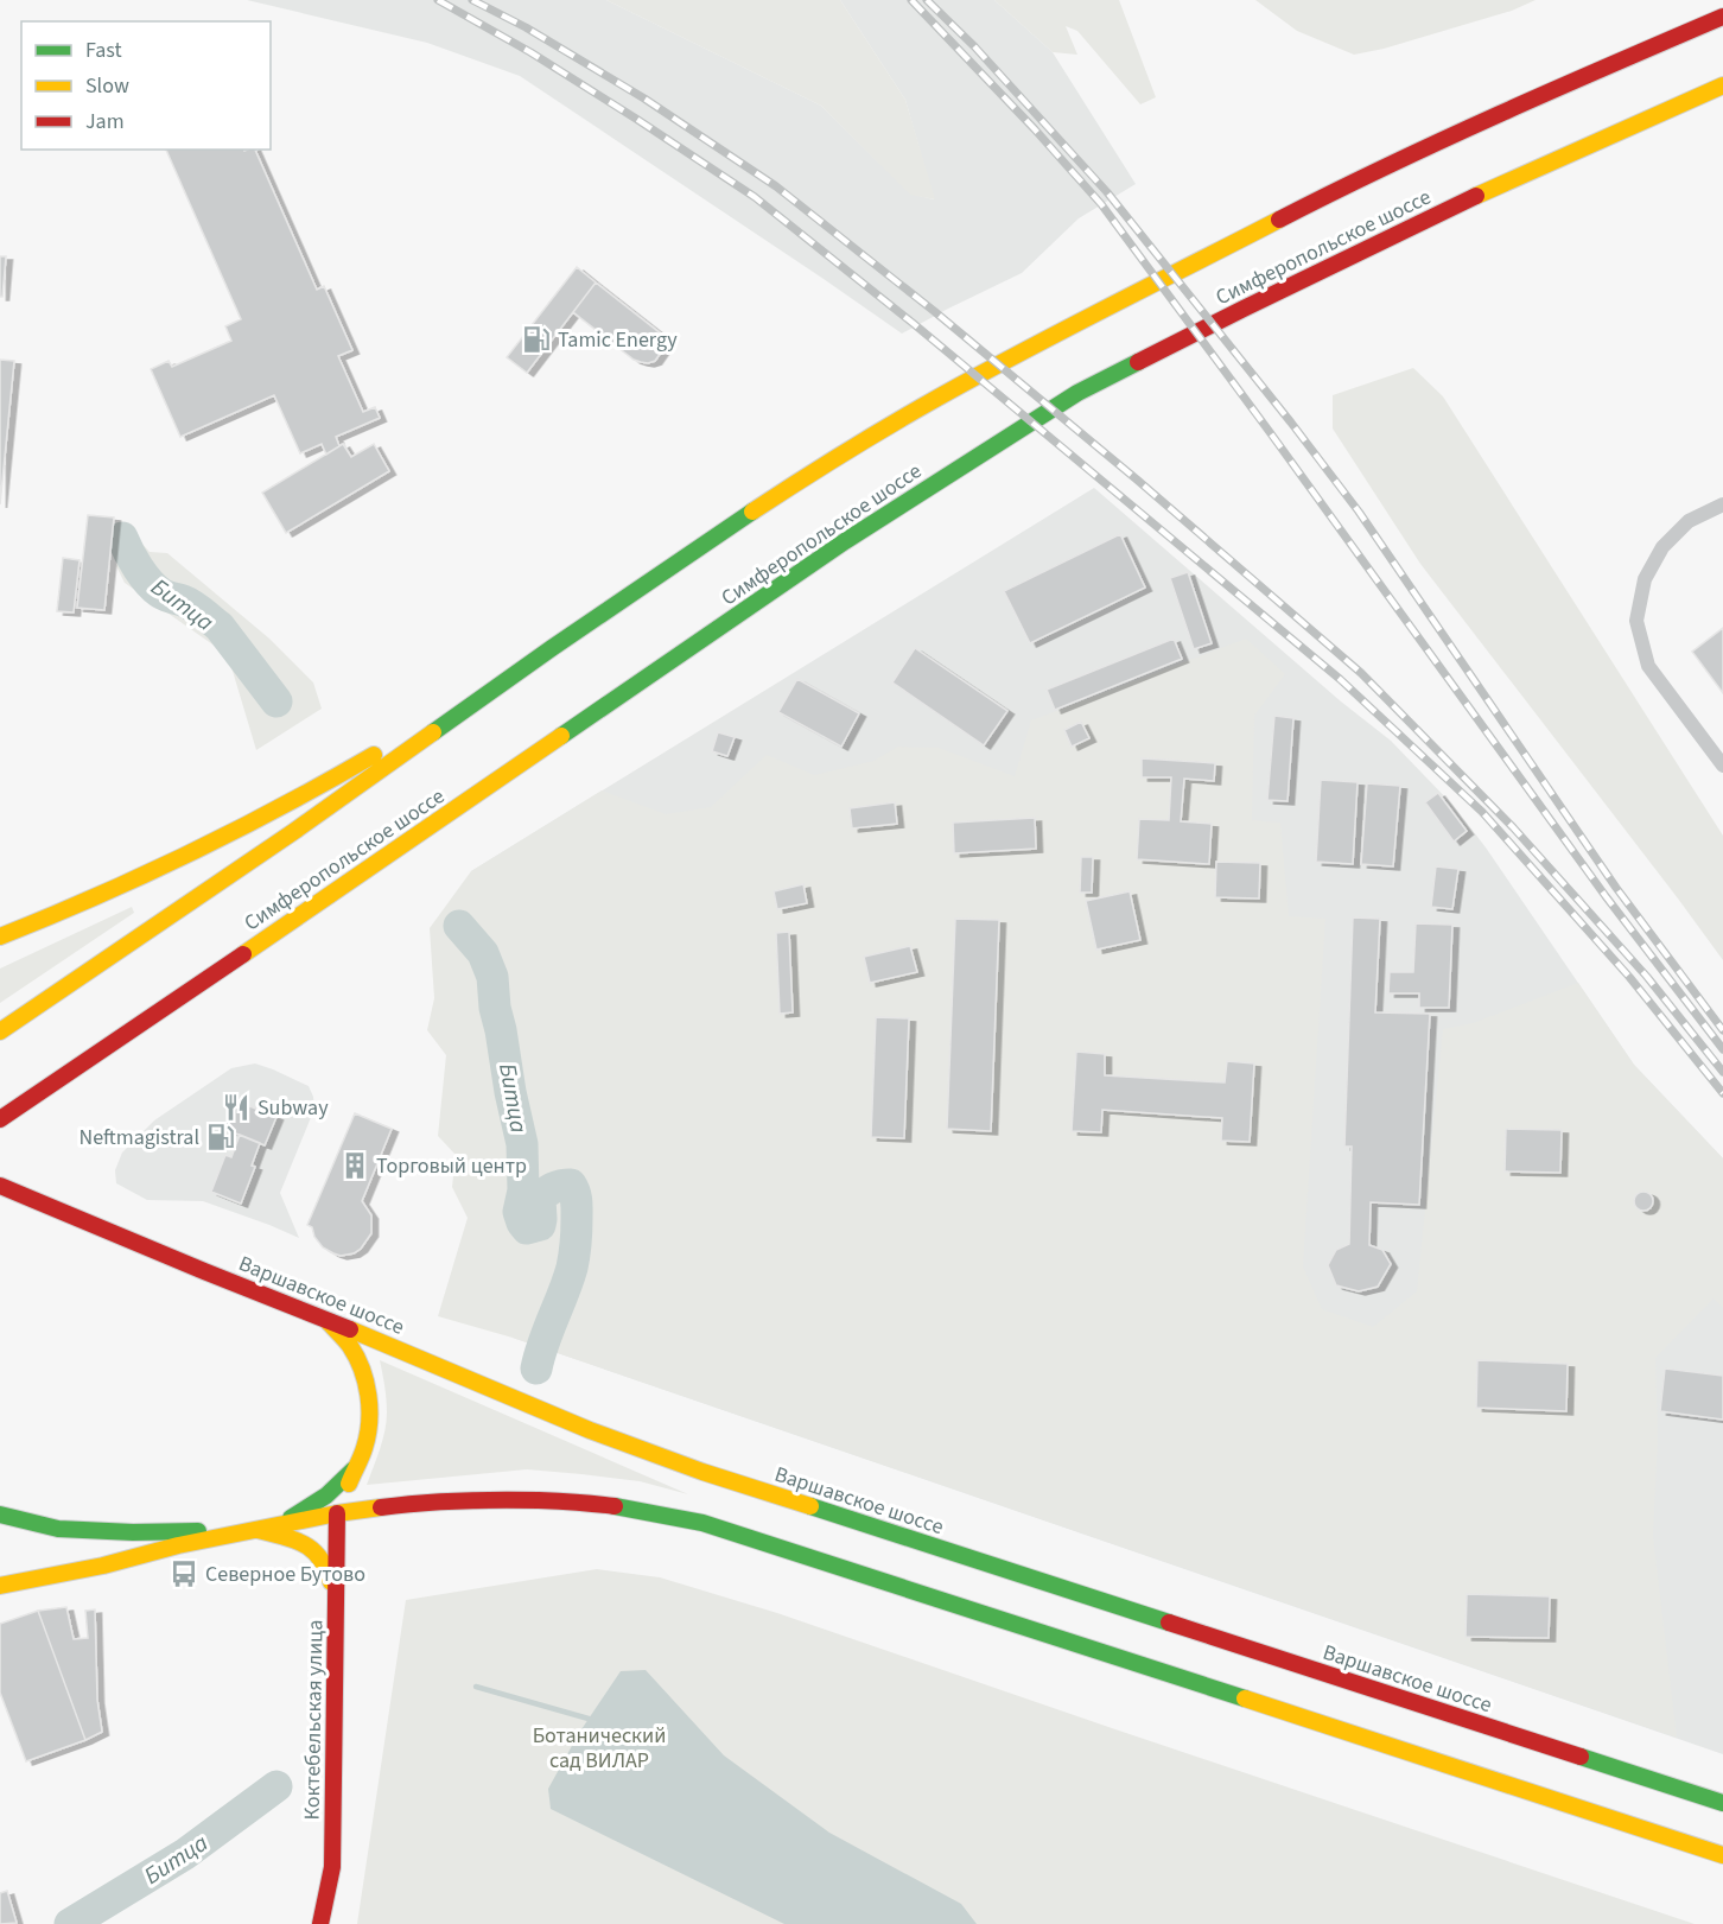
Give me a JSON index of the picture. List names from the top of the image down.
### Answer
{
  "streets": {
    "main road": ["Симферопольское шоссе", "Варшавское шоссе", "Коктебельская улица"]
  },
  "water": ["Битца"],
  "parks": ["Ботанический сад ВИЛАР"],
  "places": {
    "fuel station": ["Tamic Energy", "Neftmagistral"],
    "restaurant": ["Subway"],
    "building": ["Торговый центр"],
    "bus stop": ["Северное Бутово"]
  },
  "legend": ["Fast", "Slow", "Jam"]
}
